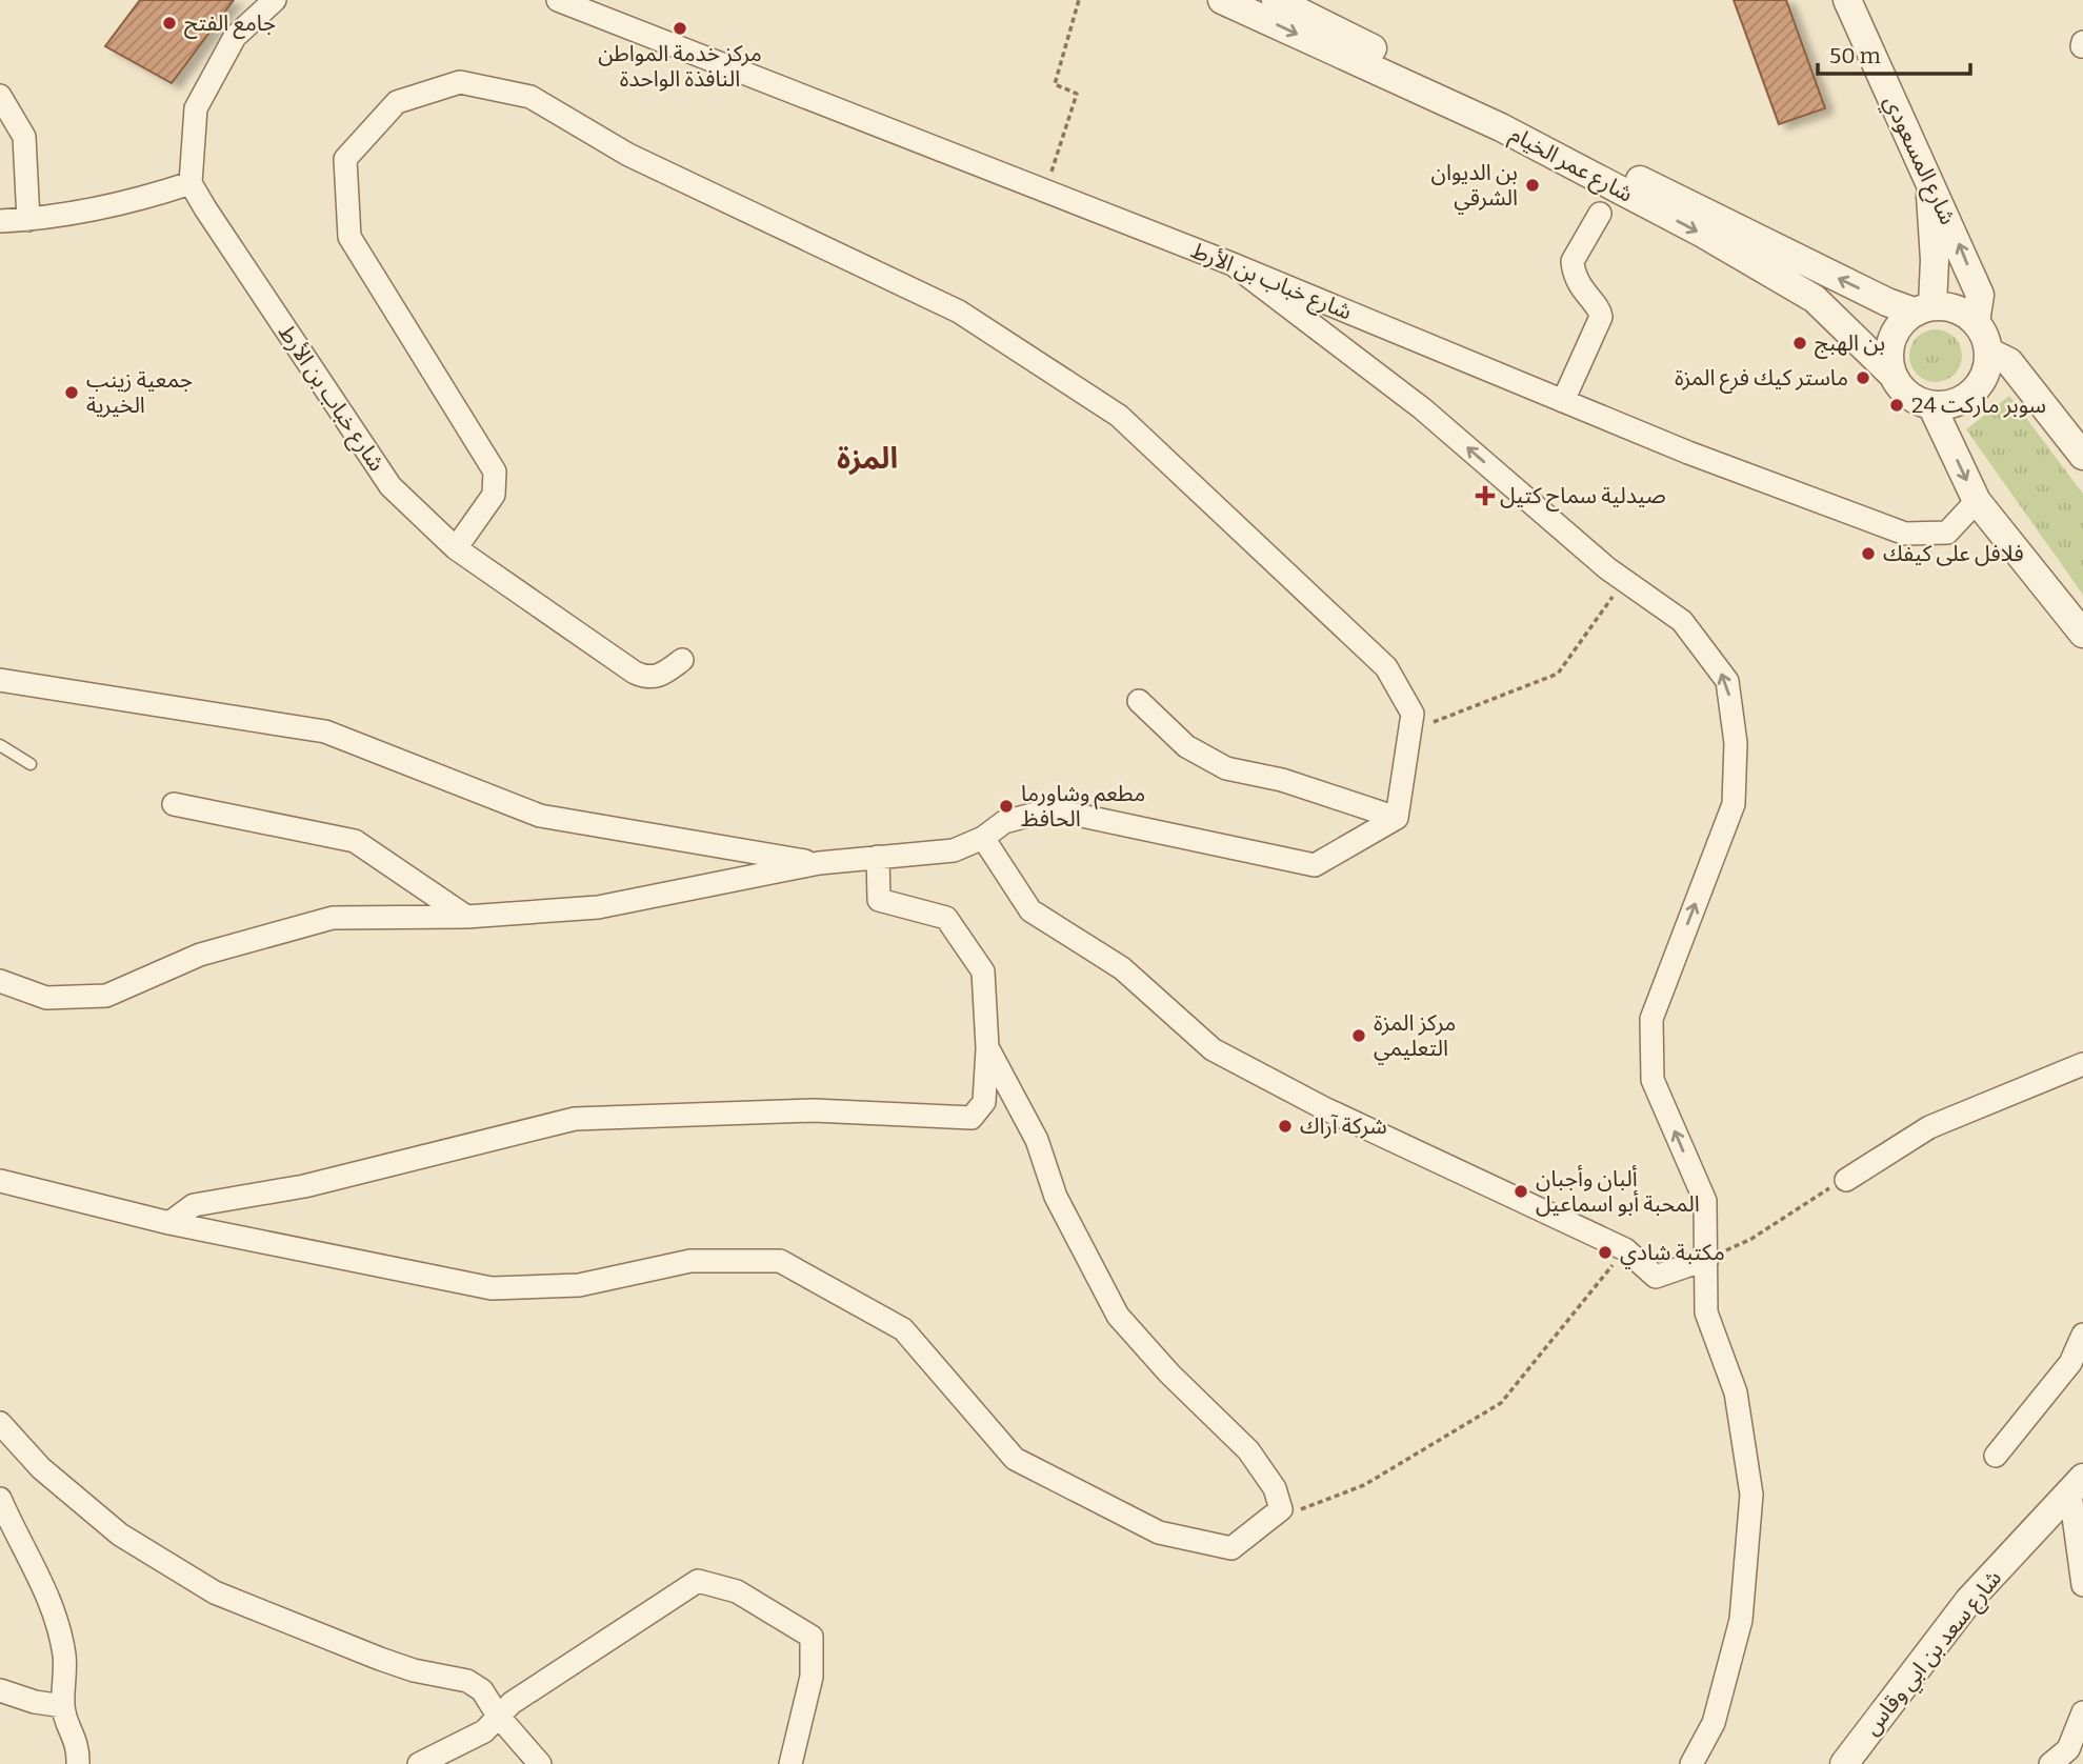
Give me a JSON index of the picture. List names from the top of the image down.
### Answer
{
  "streets": {
    "street": [
      "شارع المسعودي",
      "شارع عمر الخيام",
      "شارع خباب بن الأرط",
      "شارع سعد بن ابي وقاس"
    ]
  },
  "crossings": [
    ["شارع المسعودي", "شارع عمر الخيام"]
  ],
  "districts": ["المزة"],
  "places": {
    "other": [
      "جامع الفتح",
      "مركز خدمة المواطن النافذة الواحدة",
      "بن الديوان الشرقي",
      "بن الهبج",
      "ماستر كيك فرع المزة",
      "جمعية زينب الخيرية",
      "سوبر ماركت 24",
      "فلافل على كيفك",
      "مطعم وشاورما الحافظ",
      "مركز المزة التعليمي",
      "شركة آراك",
      "ألبان وأجبان المحبة أبو اسماعيل",
      "مكتبة شادي"
    ],
    "health": ["صيدلية سماح كتيل"]
  },
  "scale_bar": "50 m"
}
